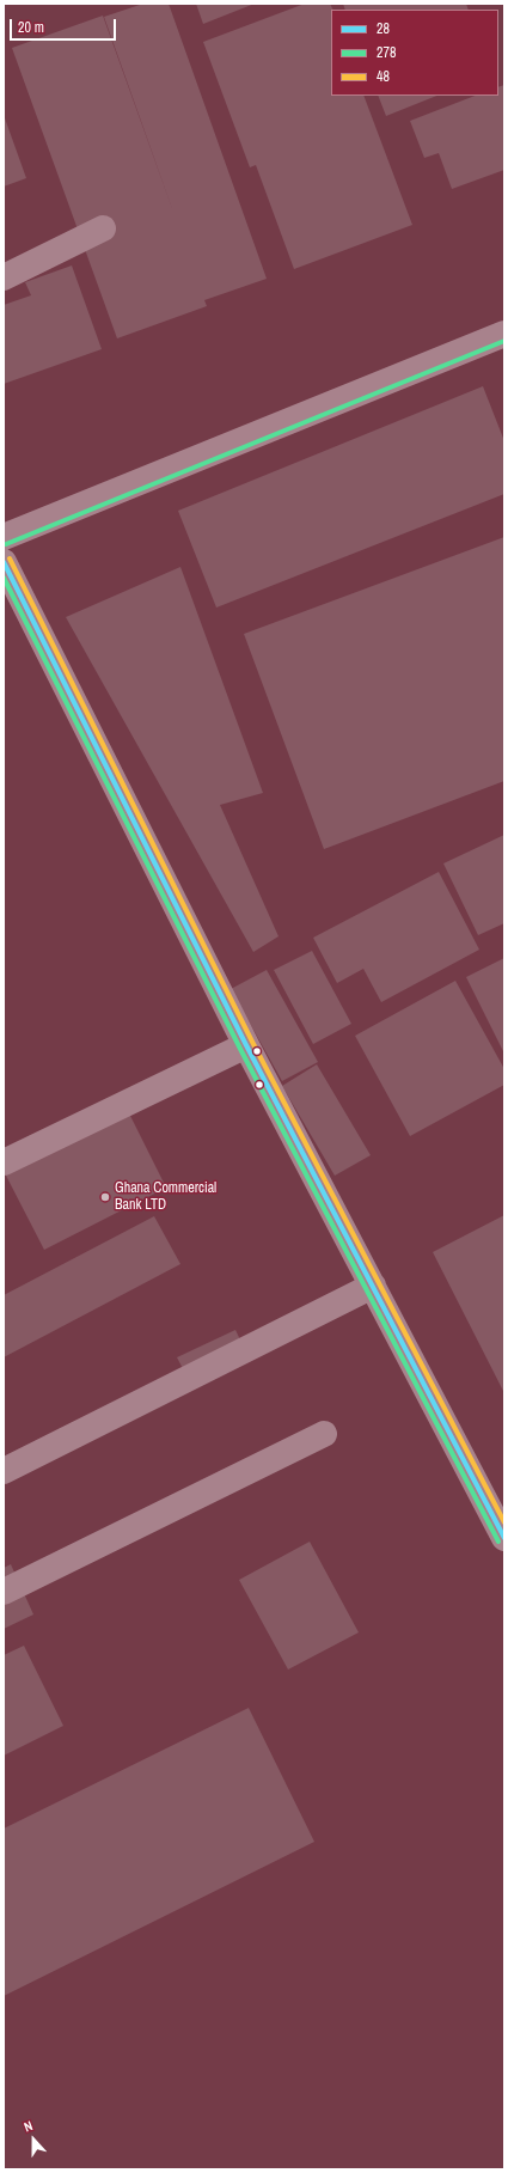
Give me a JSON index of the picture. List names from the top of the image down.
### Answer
{
  "places": ["Ghana Commercial Bank LTD"],
  "lines": ["transit line 278", "transit line 48", "transit line 28"],
  "legend": ["28", "278", "48"],
  "scale_bar": "20 m",
  "north": "top"
}
